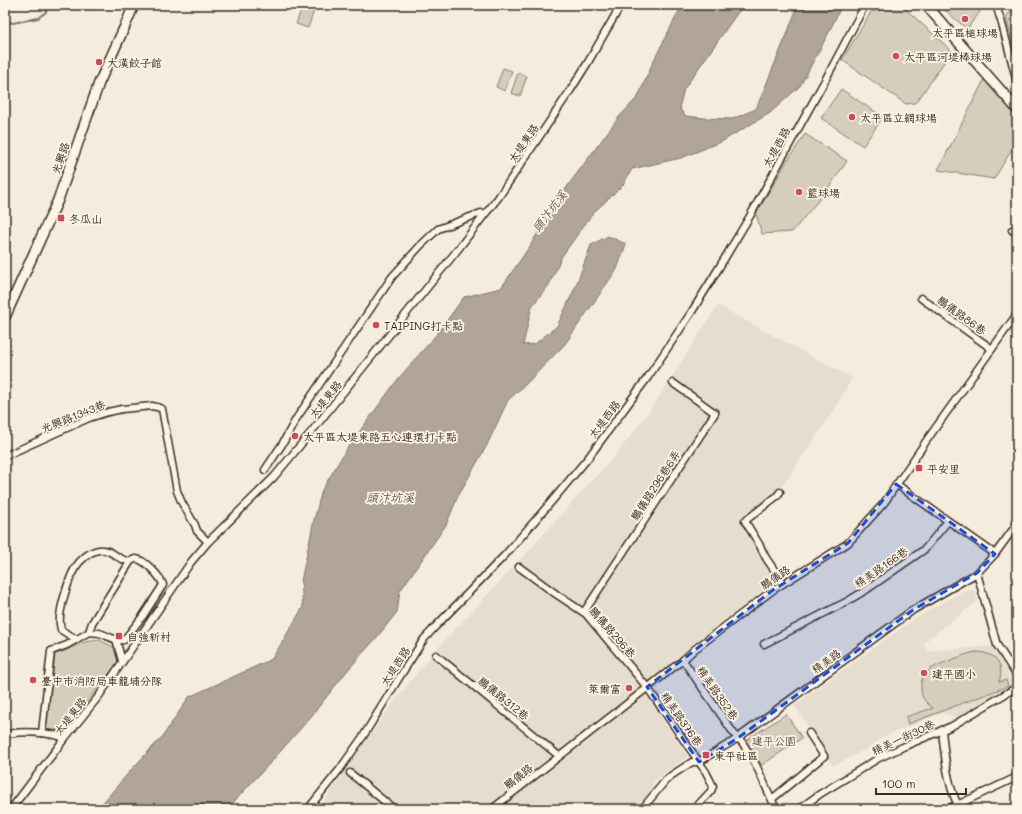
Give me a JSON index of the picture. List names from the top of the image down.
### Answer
{
  "streets": {
    "main road": ["光興路"],
    "street": [
      "太堤東路",
      "太堤西路",
      "鵬儀路86巷",
      "光興路1343巷",
      "鵬儀路296巷6弄",
      "精美路166巷",
      "鵬儀路",
      "鵬儀路296巷",
      "精美路",
      "精美路352巷",
      "鵬儀路312巷",
      "精美路376巷",
      "精美一街30巷"
    ]
  },
  "crossings": [
    ["太堤東路", "光興路1343巷"],
    ["鵬儀路86巷", "鵬儀路"],
    ["鵬儀路296巷6弄", "鵬儀路296巷"],
    ["鵬儀路", "鵬儀路296巷"],
    ["鵬儀路", "精美路352巷"],
    ["鵬儀路", "鵬儀路312巷"],
    ["鵬儀路", "精美路376巷"],
    ["鵬儀路296巷", "精美路376巷"],
    ["精美路", "精美路352巷"],
    ["精美路", "精美路376巷"]
  ],
  "water": ["頭汴坑溪"],
  "parks": ["建平公園"],
  "places": {
    "other": [
      "太平區槌球場",
      "太平區河堤棒球場",
      "大漢餃子館",
      "太平區立網球場",
      "籃球場",
      "TAIPING打卡點",
      "太平區太堤東路五心連環打卡點",
      "建平國小",
      "臺中市消防局車籠埔分隊",
      "萊爾富"
    ],
    "transit": [
      "冬瓜山",
      "平安里",
      "自強新村",
      "東平社區"
    ]
  },
  "scale_bar": "100 m"
}
